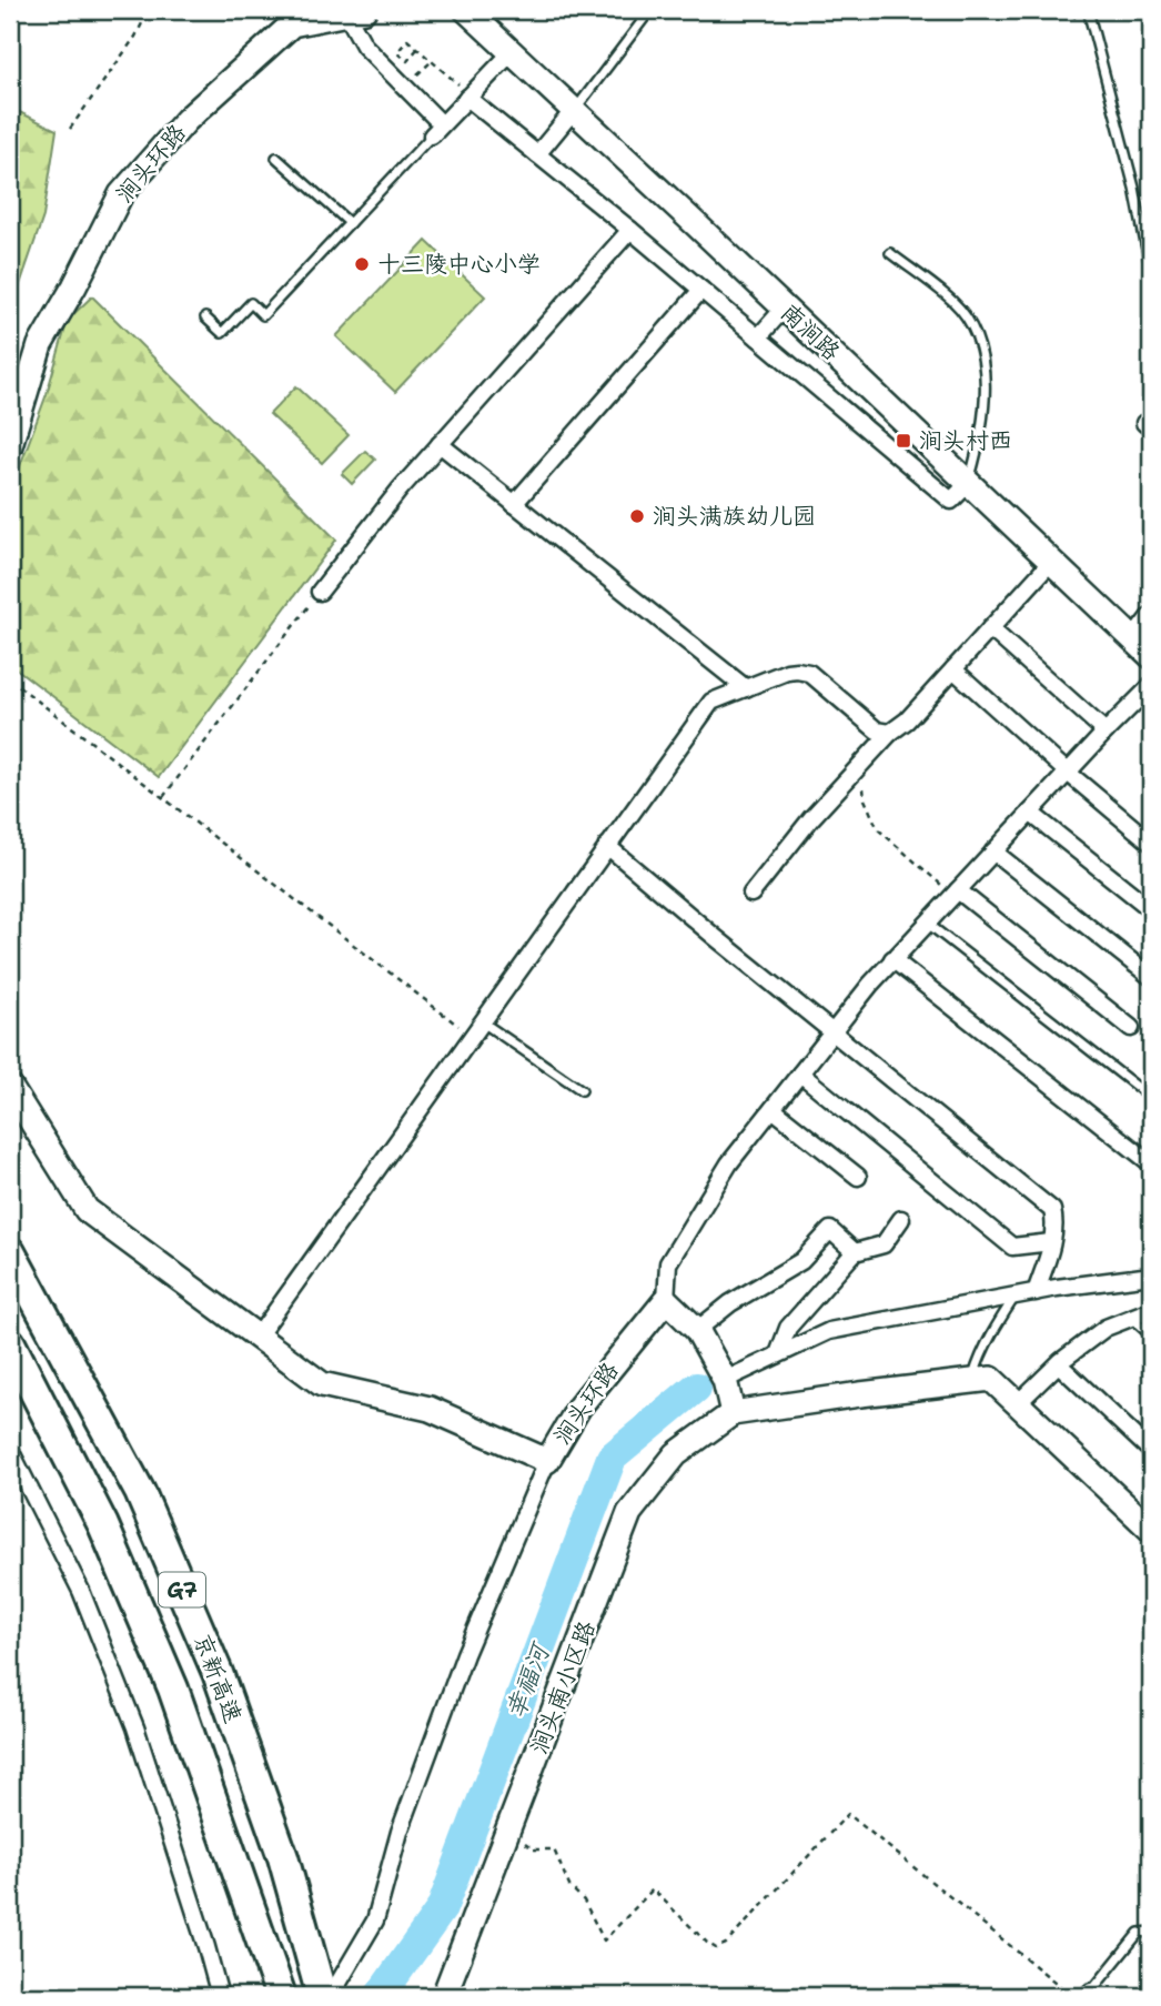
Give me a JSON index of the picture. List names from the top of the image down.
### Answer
{
  "streets": {
    "highway": ["G7", "京新高速"],
    "street": ["涧头环路", "南涧路", "涧头南小区路"]
  },
  "water": ["幸福河"],
  "places": {
    "other": ["十三陵中心小学", "涧头满族幼儿园"],
    "transit": ["涧头村西"]
  }
}
